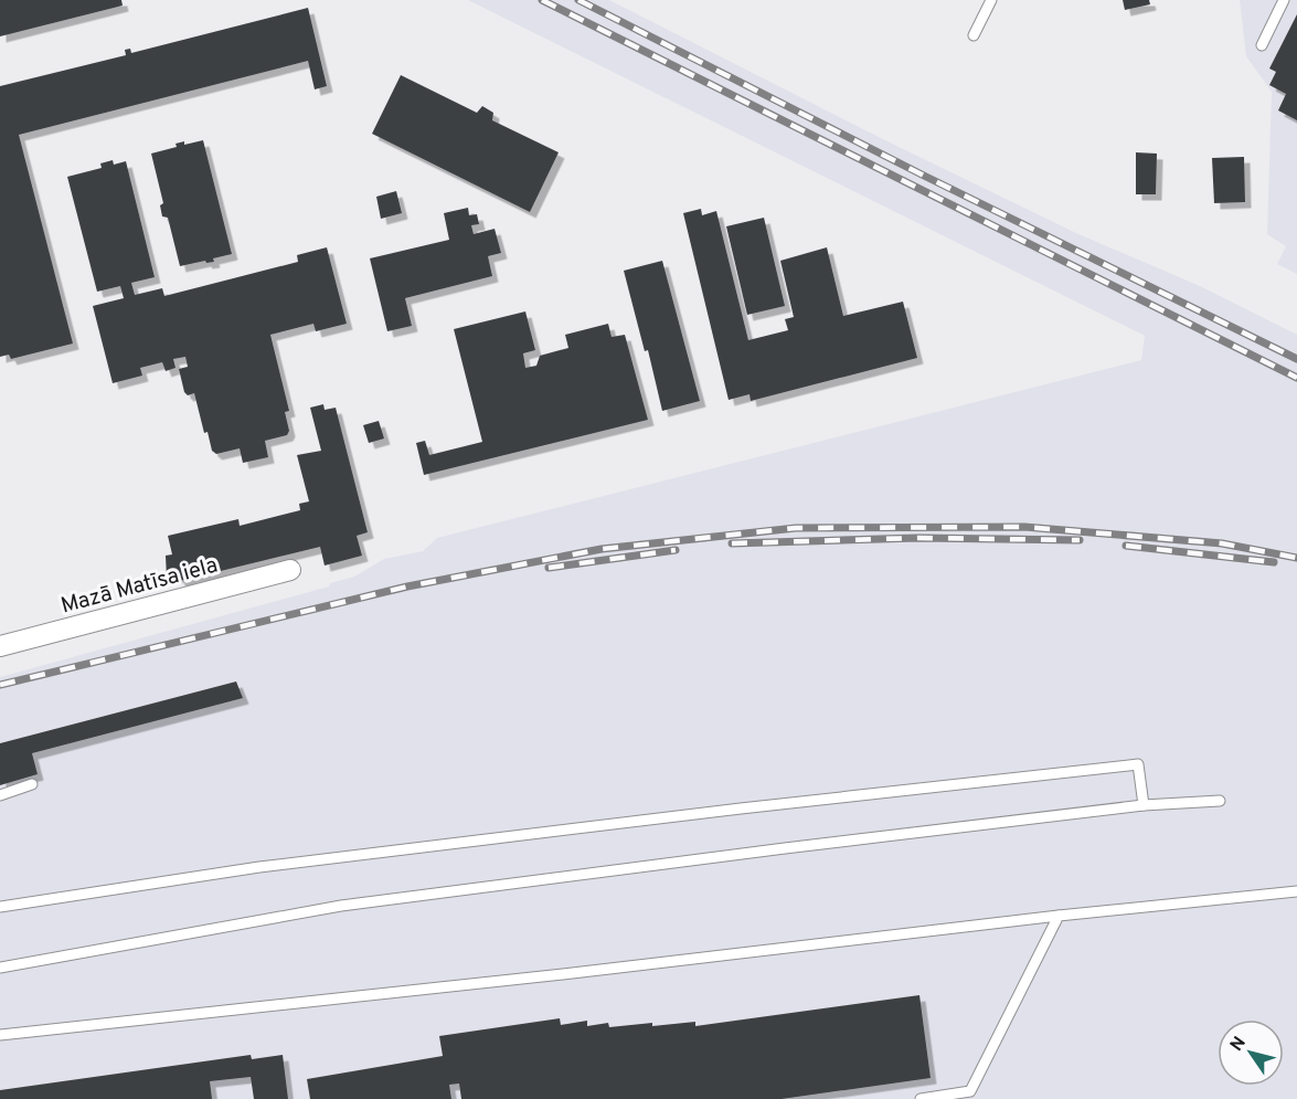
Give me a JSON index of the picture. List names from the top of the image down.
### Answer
{
  "streets": {
    "street": ["Mazā Matīsa iela"]
  },
  "north": "top left"
}
